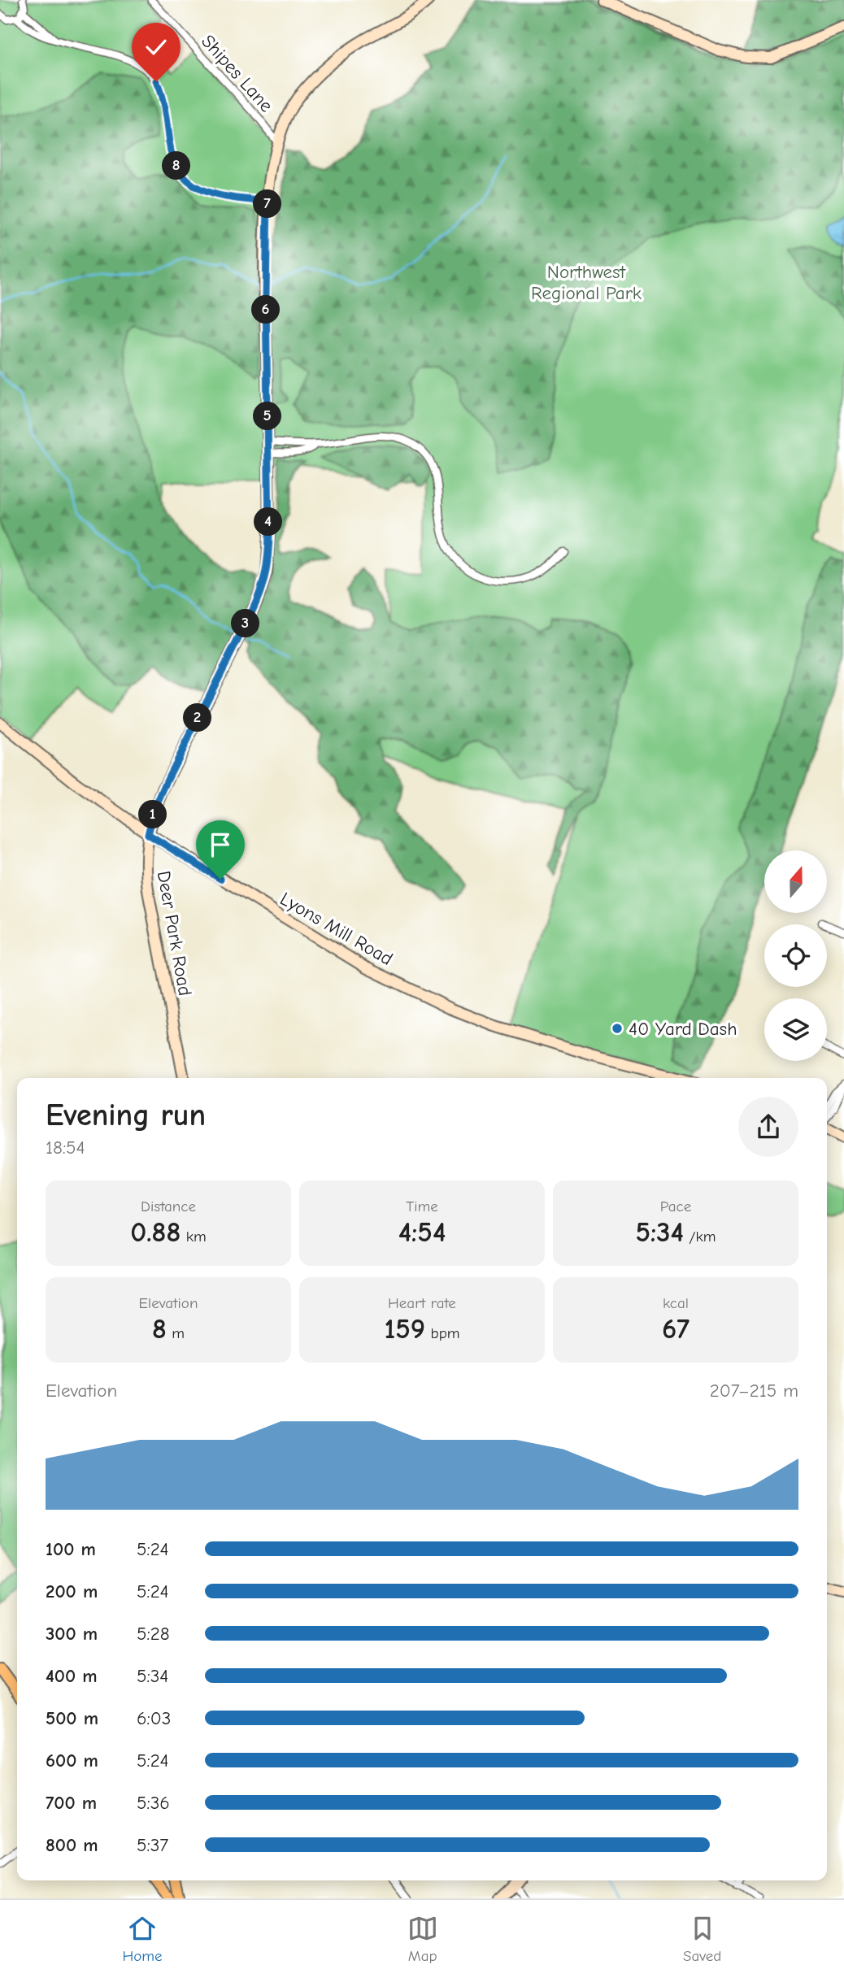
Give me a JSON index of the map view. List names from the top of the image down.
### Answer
{
  "streets": {
    "street": ["Shipes Lane", "Lyons Mill Road", "Deer Park Road"]
  },
  "crossings": [
    ["Shipes Lane", "Deer Park Road"],
    ["Lyons Mill Road", "Deer Park Road"]
  ],
  "parks": ["Northwest Regional Park"],
  "places": ["40 Yard Dash"],
  "north": "top",
  "page": {
    "pins": [
      "8",
      "7",
      "6",
      "5",
      "4",
      "3",
      "2",
      "1"
    ],
    "heading": ["Evening run", "18:54"],
    "stats": [
      ["Distance", "0.88 km"],
      ["Time", "4:54"],
      ["Pace", "5:34 /km"],
      ["Elevation", "8 m"],
      ["Heart rate", "159 bpm"],
      ["kcal", "67"]
    ],
    "chart": ["Elevation", "207–215 m"],
    "list": [
      {
        "name": "100 m",
        "note": "5:24"
      },
      {
        "name": "200 m",
        "note": "5:24"
      },
      {
        "name": "300 m",
        "note": "5:28"
      },
      {
        "name": "400 m",
        "note": "5:34"
      },
      {
        "name": "500 m",
        "note": "6:03"
      },
      {
        "name": "600 m",
        "note": "5:24"
      },
      {
        "name": "700 m",
        "note": "5:36"
      },
      {
        "name": "800 m",
        "note": "5:37"
      }
    ],
    "tabs": ["Home", "Map", "Saved"]
  }
}
